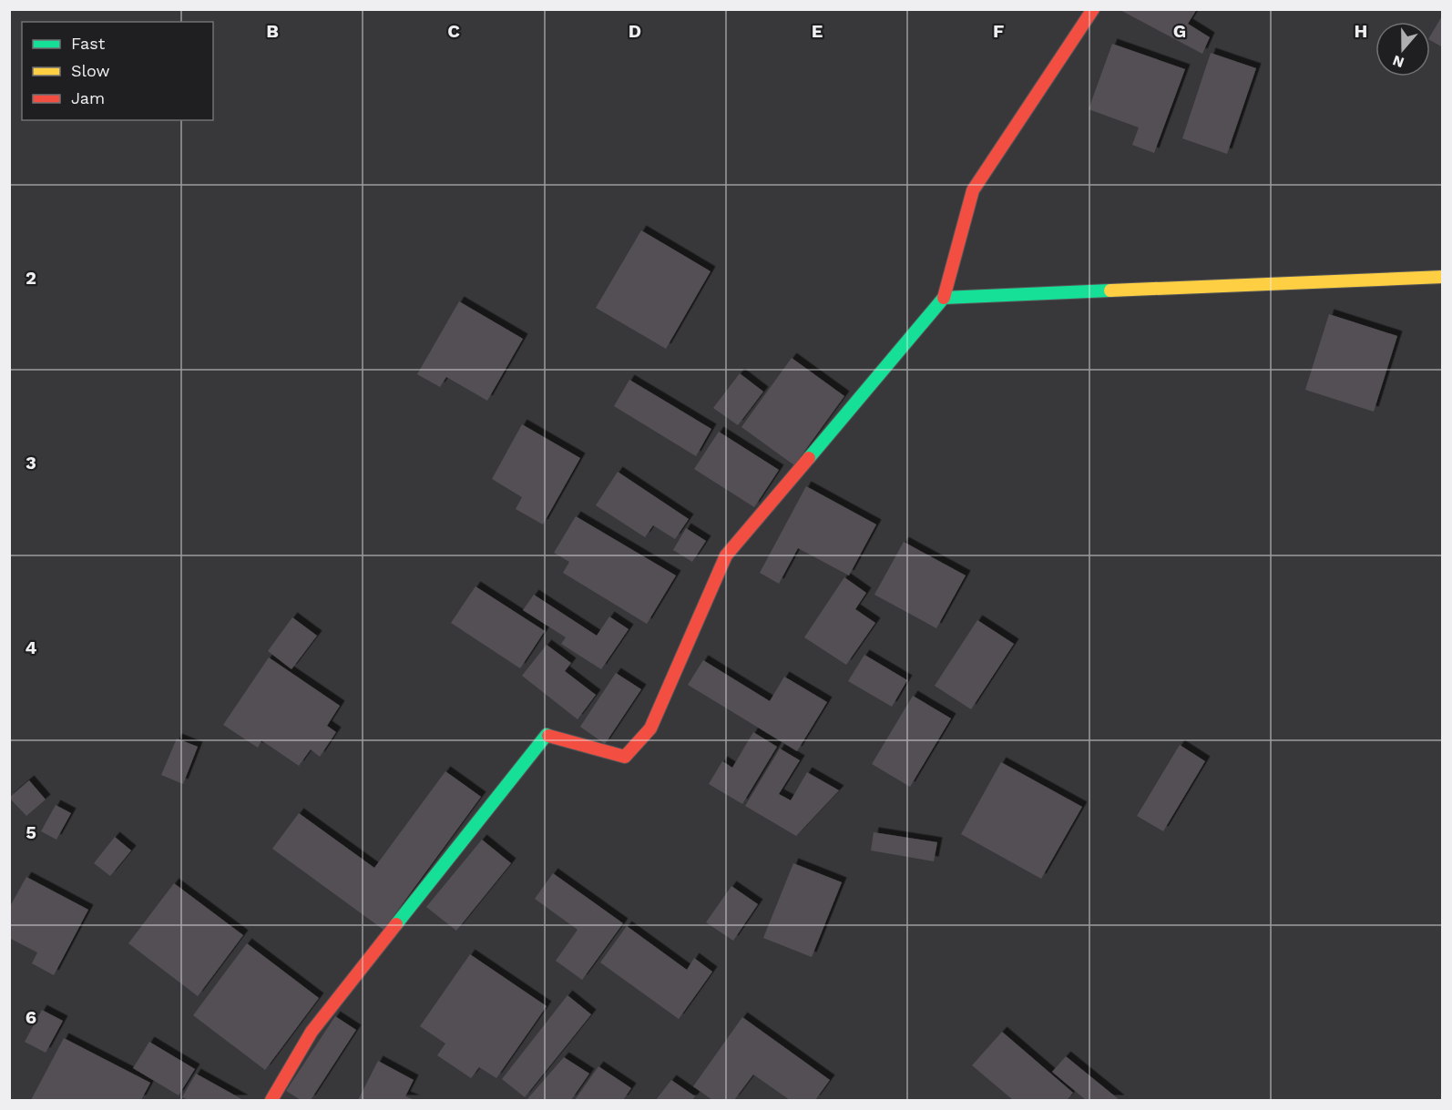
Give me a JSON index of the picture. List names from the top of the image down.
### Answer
{
  "legend": ["Fast", "Slow", "Jam"],
  "north": "bottom",
  "grid": {
    "columns": [
      "B",
      "C",
      "D",
      "E",
      "F",
      "G",
      "H"
    ],
    "rows": [
      "2",
      "3",
      "4",
      "5",
      "6"
    ]
  }
}
